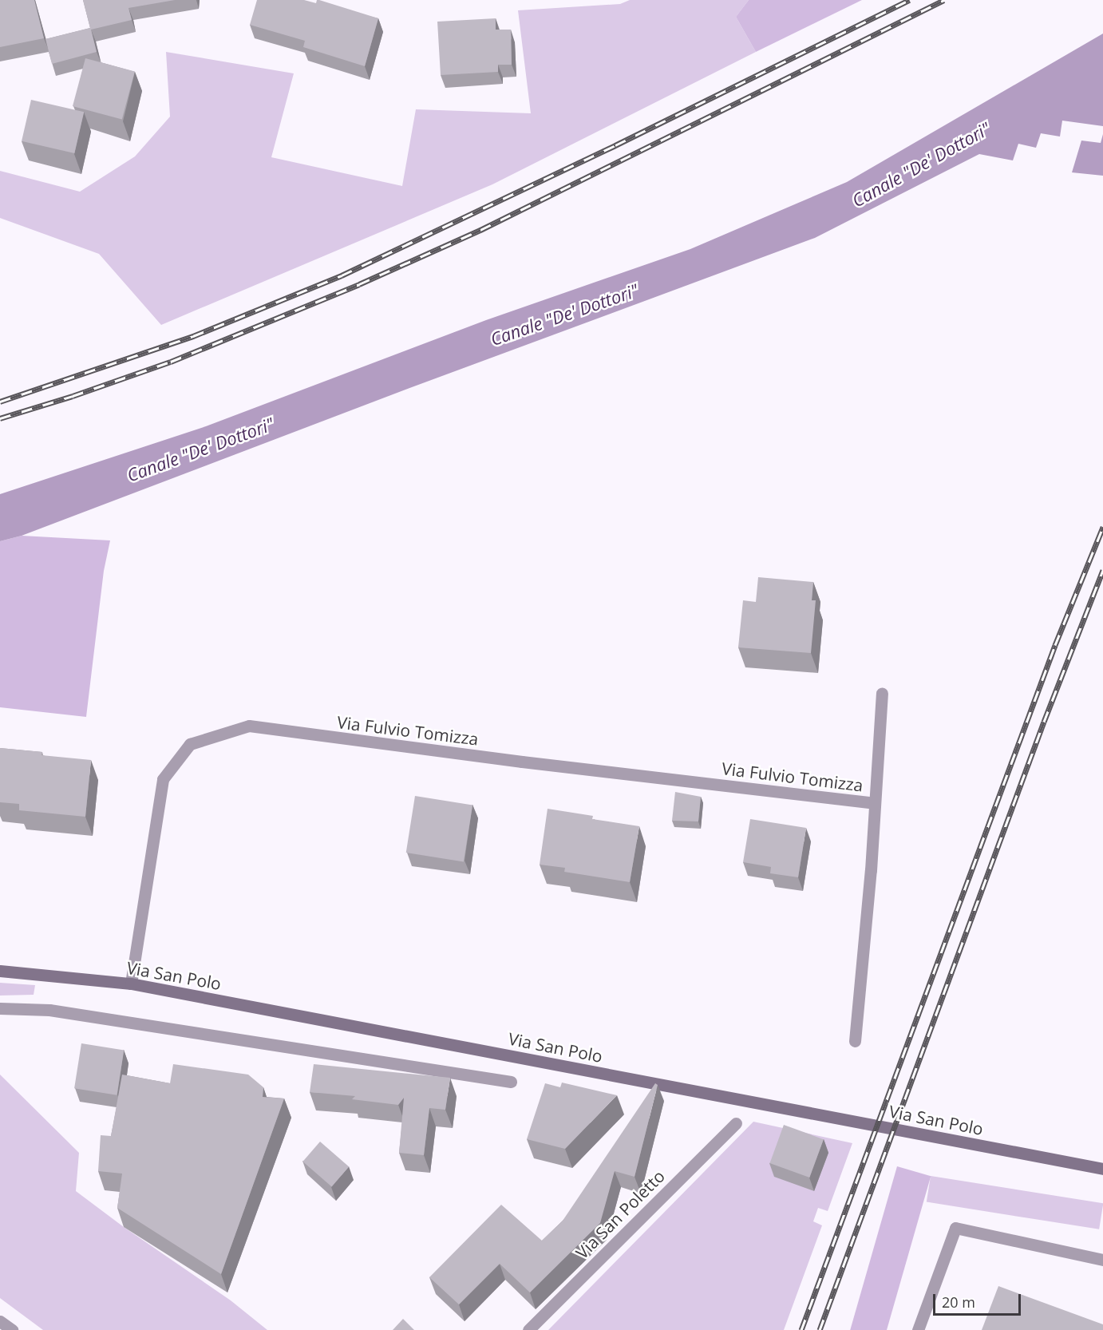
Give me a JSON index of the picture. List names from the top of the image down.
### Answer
{
  "streets": {
    "main road": ["Via San Polo"],
    "street": ["Via Fulvio Tomizza", "Via San Poletto"]
  },
  "crossings": [
    ["Via Fulvio Tomizza", "Via San Polo"]
  ],
  "water": ["Canale \"De' Dottori\""],
  "scale_bar": "20 m"
}
